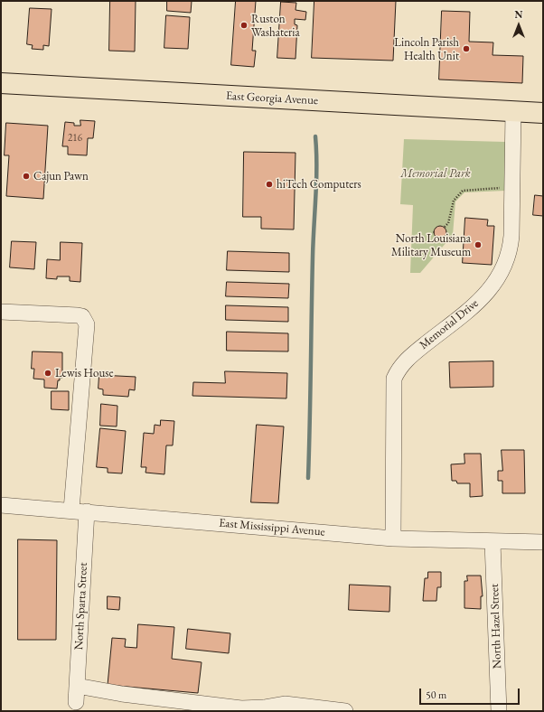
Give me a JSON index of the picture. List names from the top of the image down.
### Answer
{
  "streets": {
    "main road": ["East Georgia Avenue"],
    "street": [
      "Memorial Drive",
      "East Mississippi Avenue",
      "North Sparta Street",
      "North Hazel Street"
    ]
  },
  "crossings": [
    ["East Georgia Avenue", "Memorial Drive"],
    ["Memorial Drive", "East Mississippi Avenue"],
    ["East Mississippi Avenue", "North Sparta Street"],
    ["East Mississippi Avenue", "North Hazel Street"]
  ],
  "parks": ["Memorial Park"],
  "places": [
    "Ruston Washateria",
    "Lincoln Parish Health Unit",
    "Cajun Pawn",
    "hiTech Computers",
    "North Louisiana Military Museum",
    "Lewis House"
  ],
  "house_numbers": ["216"],
  "scale_bar": "50 m",
  "north": "top"
}
